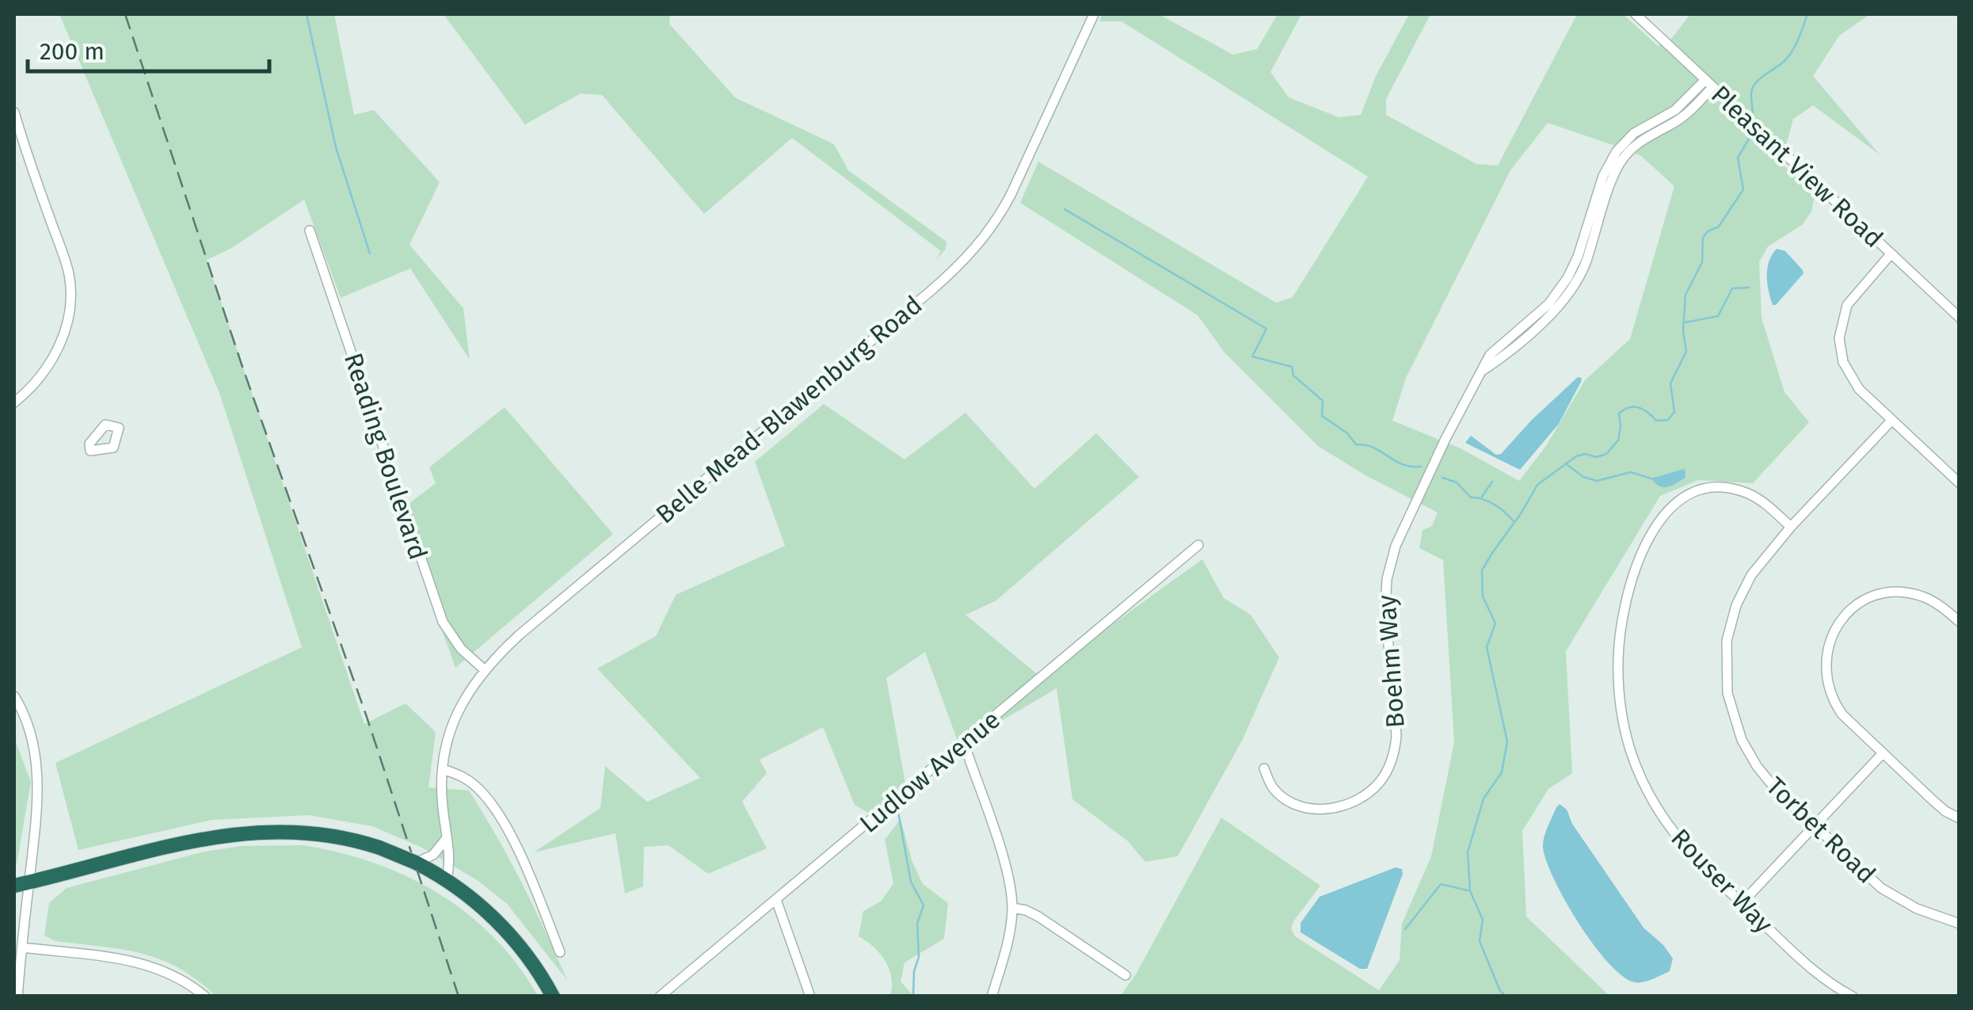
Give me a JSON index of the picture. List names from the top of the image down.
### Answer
{
  "streets": {
    "street": [
      "Pleasant View Road",
      "Belle Mead-Blawenburg Road",
      "Reading Boulevard",
      "Boehm Way",
      "Ludlow Avenue",
      "Torbet Road",
      "Rouser Way"
    ]
  },
  "crossings": [
    ["Pleasant View Road", "Boehm Way"],
    ["Belle Mead-Blawenburg Road", "Reading Boulevard"],
    ["Torbet Road", "Rouser Way"]
  ],
  "scale_bar": "200 m"
}
